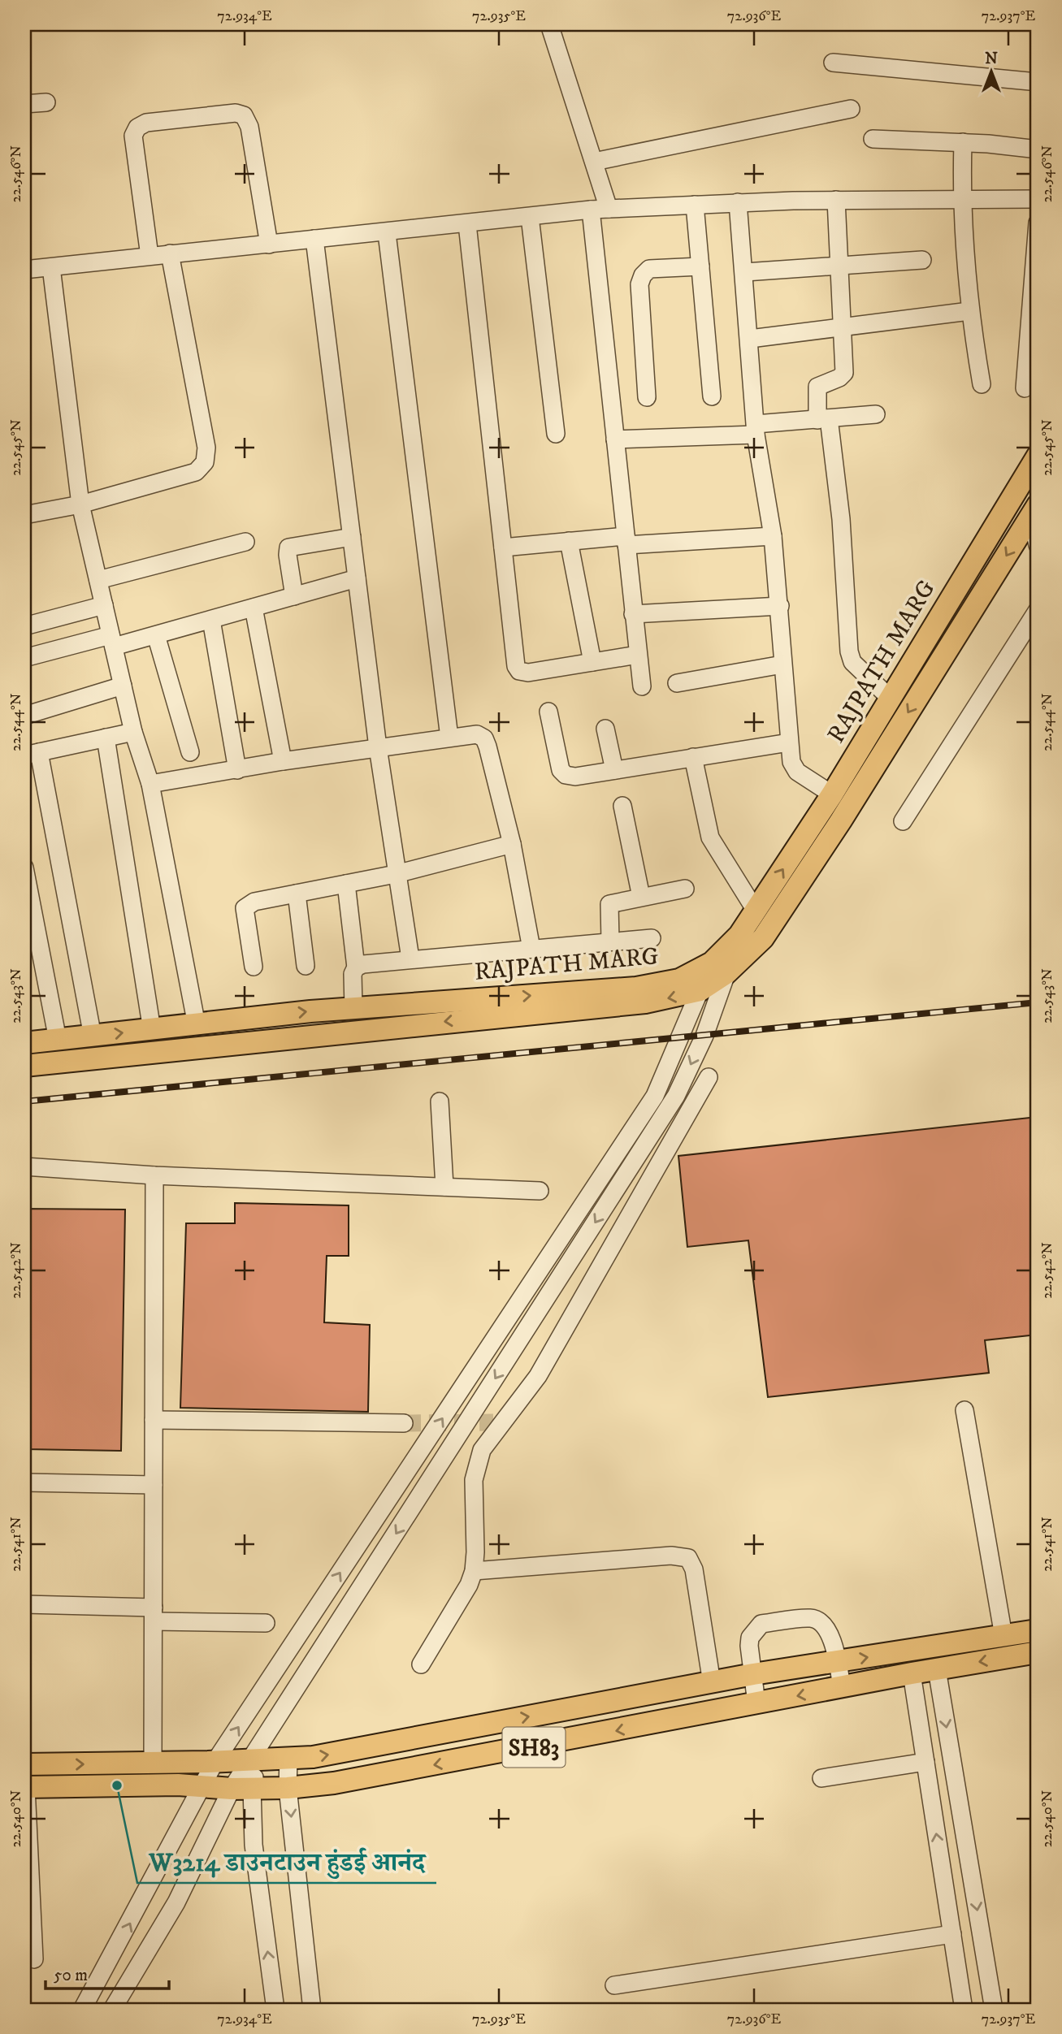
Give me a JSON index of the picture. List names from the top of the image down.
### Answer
{
  "streets": {
    "main road": ["RAJPATH MARG", "SH83"]
  },
  "places": ["W3214 डाउनटाउन हुंडई आनंद"],
  "scale_bar": "50 m",
  "north": "top",
  "coordinates": [
    "72.934°E",
    "72.935°E",
    "72.936°E",
    "72.937°E",
    "22.546°N",
    "22.545°N",
    "22.544°N",
    "22.543°N",
    "22.542°N",
    "22.541°N",
    "22.540°N"
  ]
}
